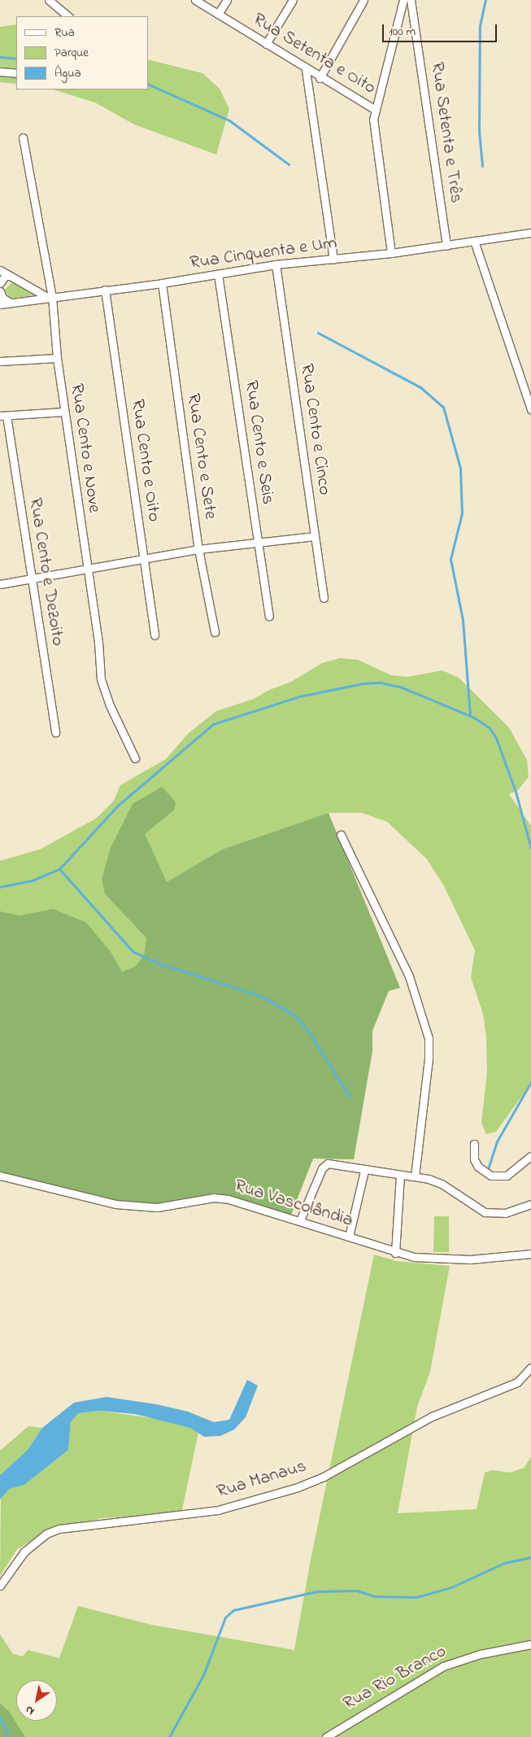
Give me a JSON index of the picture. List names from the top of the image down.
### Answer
{
  "streets": {
    "street": [
      "Rua Setenta e Oito",
      "Rua Setenta e Três",
      "Rua Cinquenta e Um",
      "Rua Cento e Cinco",
      "Rua Cento e Seis",
      "Rua Cento e Nove",
      "Rua Cento e Sete",
      "Rua Cento e Oito",
      "Rua Cento e Dezoito",
      "Rua Vascolândia",
      "Rua Manaus",
      "Rua Rio Branco"
    ]
  },
  "crossings": [
    ["Rua Setenta e Três", "Rua Cinquenta e Um"],
    ["Rua Cinquenta e Um", "Rua Cento e Cinco"],
    ["Rua Cinquenta e Um", "Rua Cento e Seis"],
    ["Rua Cinquenta e Um", "Rua Cento e Nove"],
    ["Rua Cinquenta e Um", "Rua Cento e Sete"],
    ["Rua Cinquenta e Um", "Rua Cento e Oito"],
    ["Rua Cento e Nove", "Rua Cento e Dezoito"]
  ],
  "legend": ["Rua", "Parque", "Água"],
  "scale_bar": "100 m",
  "north": "bottom left"
}
